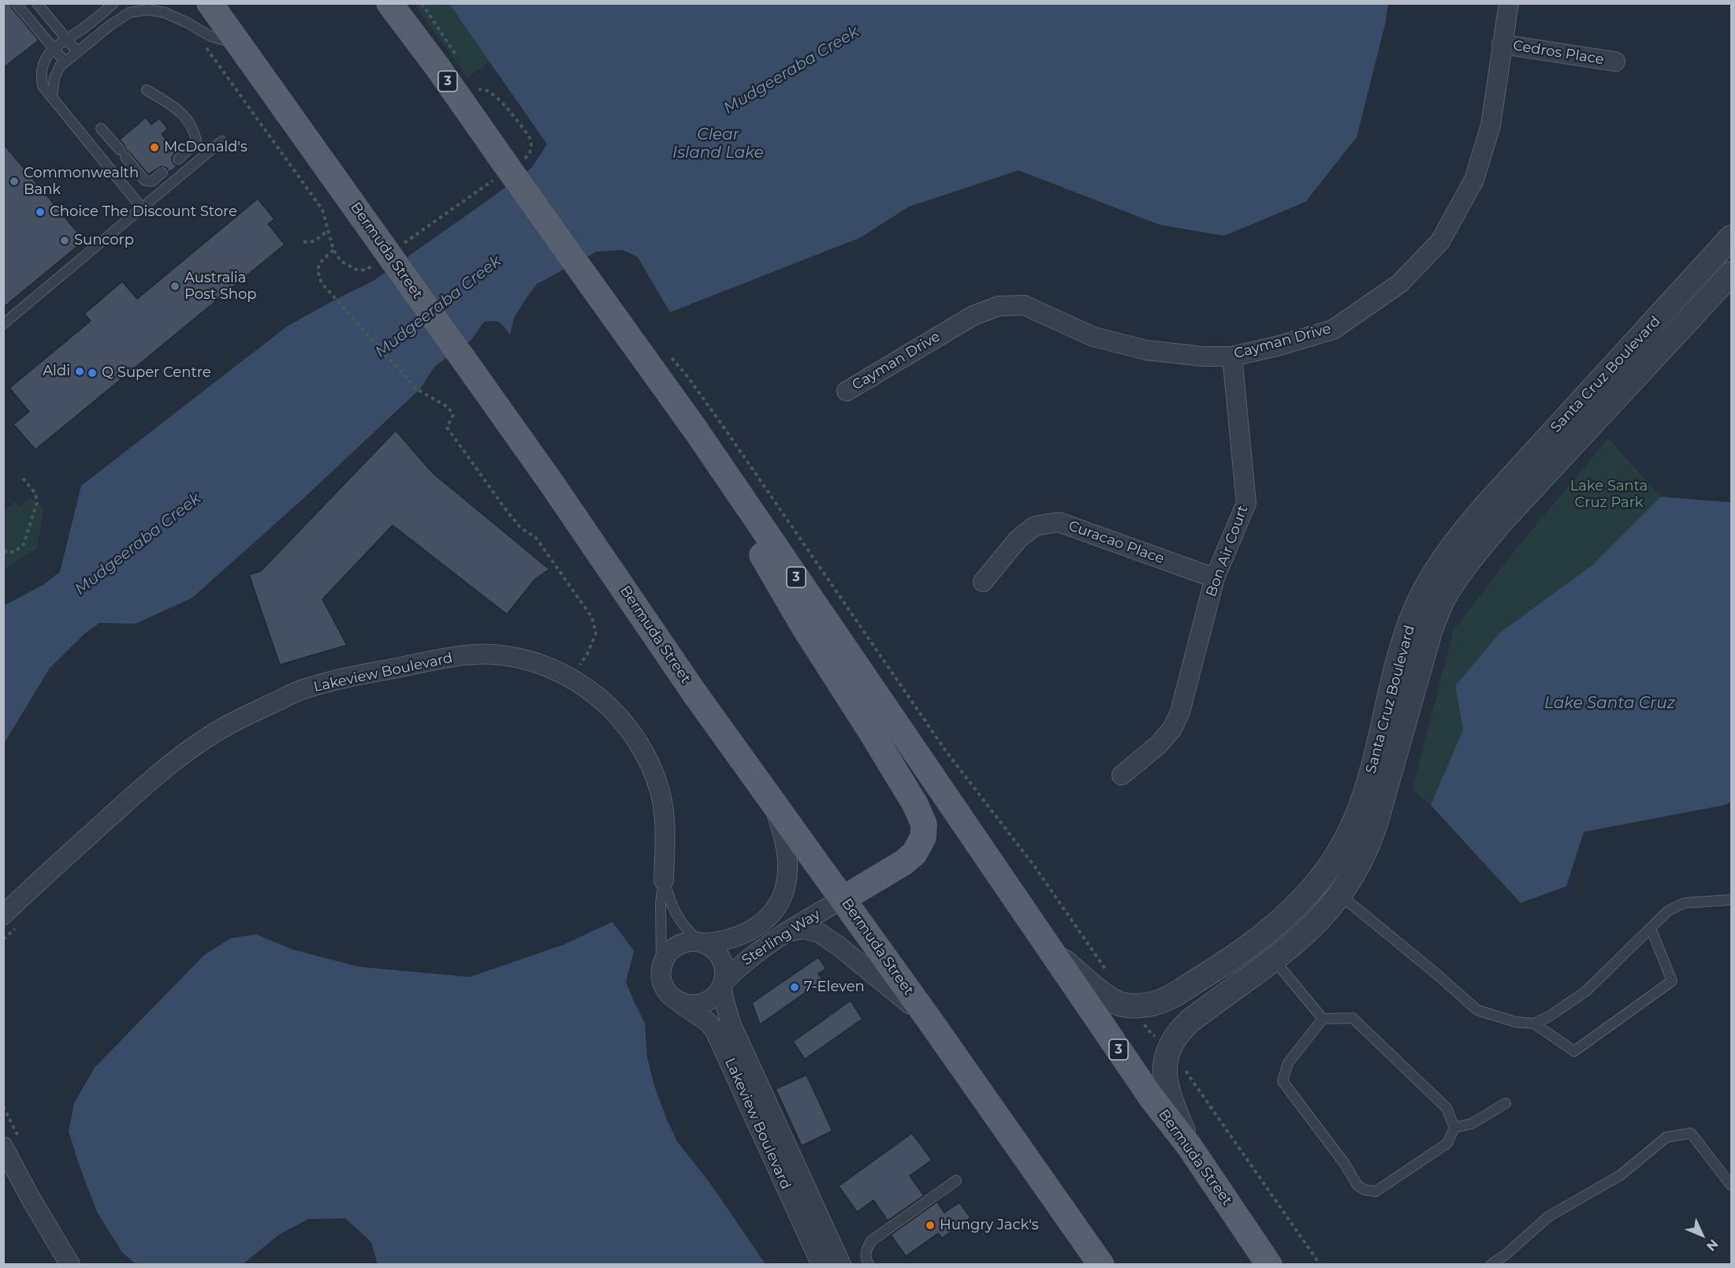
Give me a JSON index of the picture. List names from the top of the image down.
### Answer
{
  "streets": {
    "main road": ["3", "Bermuda Street"],
    "street": [
      "Cedros Place",
      "Cayman Drive",
      "Santa Cruz Boulevard",
      "Curacao Place",
      "Bon Air Court",
      "Lakeview Boulevard",
      "Sterling Way"
    ]
  },
  "crossings": [
    ["Cedros Place", "Cayman Drive"],
    ["Bermuda Street", "Santa Cruz Boulevard"],
    ["Bermuda Street", "Sterling Way"],
    ["Cayman Drive", "Bon Air Court"],
    ["Curacao Place", "Bon Air Court"],
    ["Lakeview Boulevard", "Sterling Way"]
  ],
  "water": ["Mudgeeraba Creek", "Clear Island Lake", "Lake Santa Cruz"],
  "parks": ["Lake Santa Cruz Park"],
  "places": [
    "McDonald's",
    "Commonwealth Bank",
    "Choice The Discount Store",
    "Suncorp",
    "Australia Post Shop",
    "Aldi",
    "Q Super Centre",
    "7-Eleven",
    "Hungry Jack's"
  ],
  "north": "bottom right"
}
